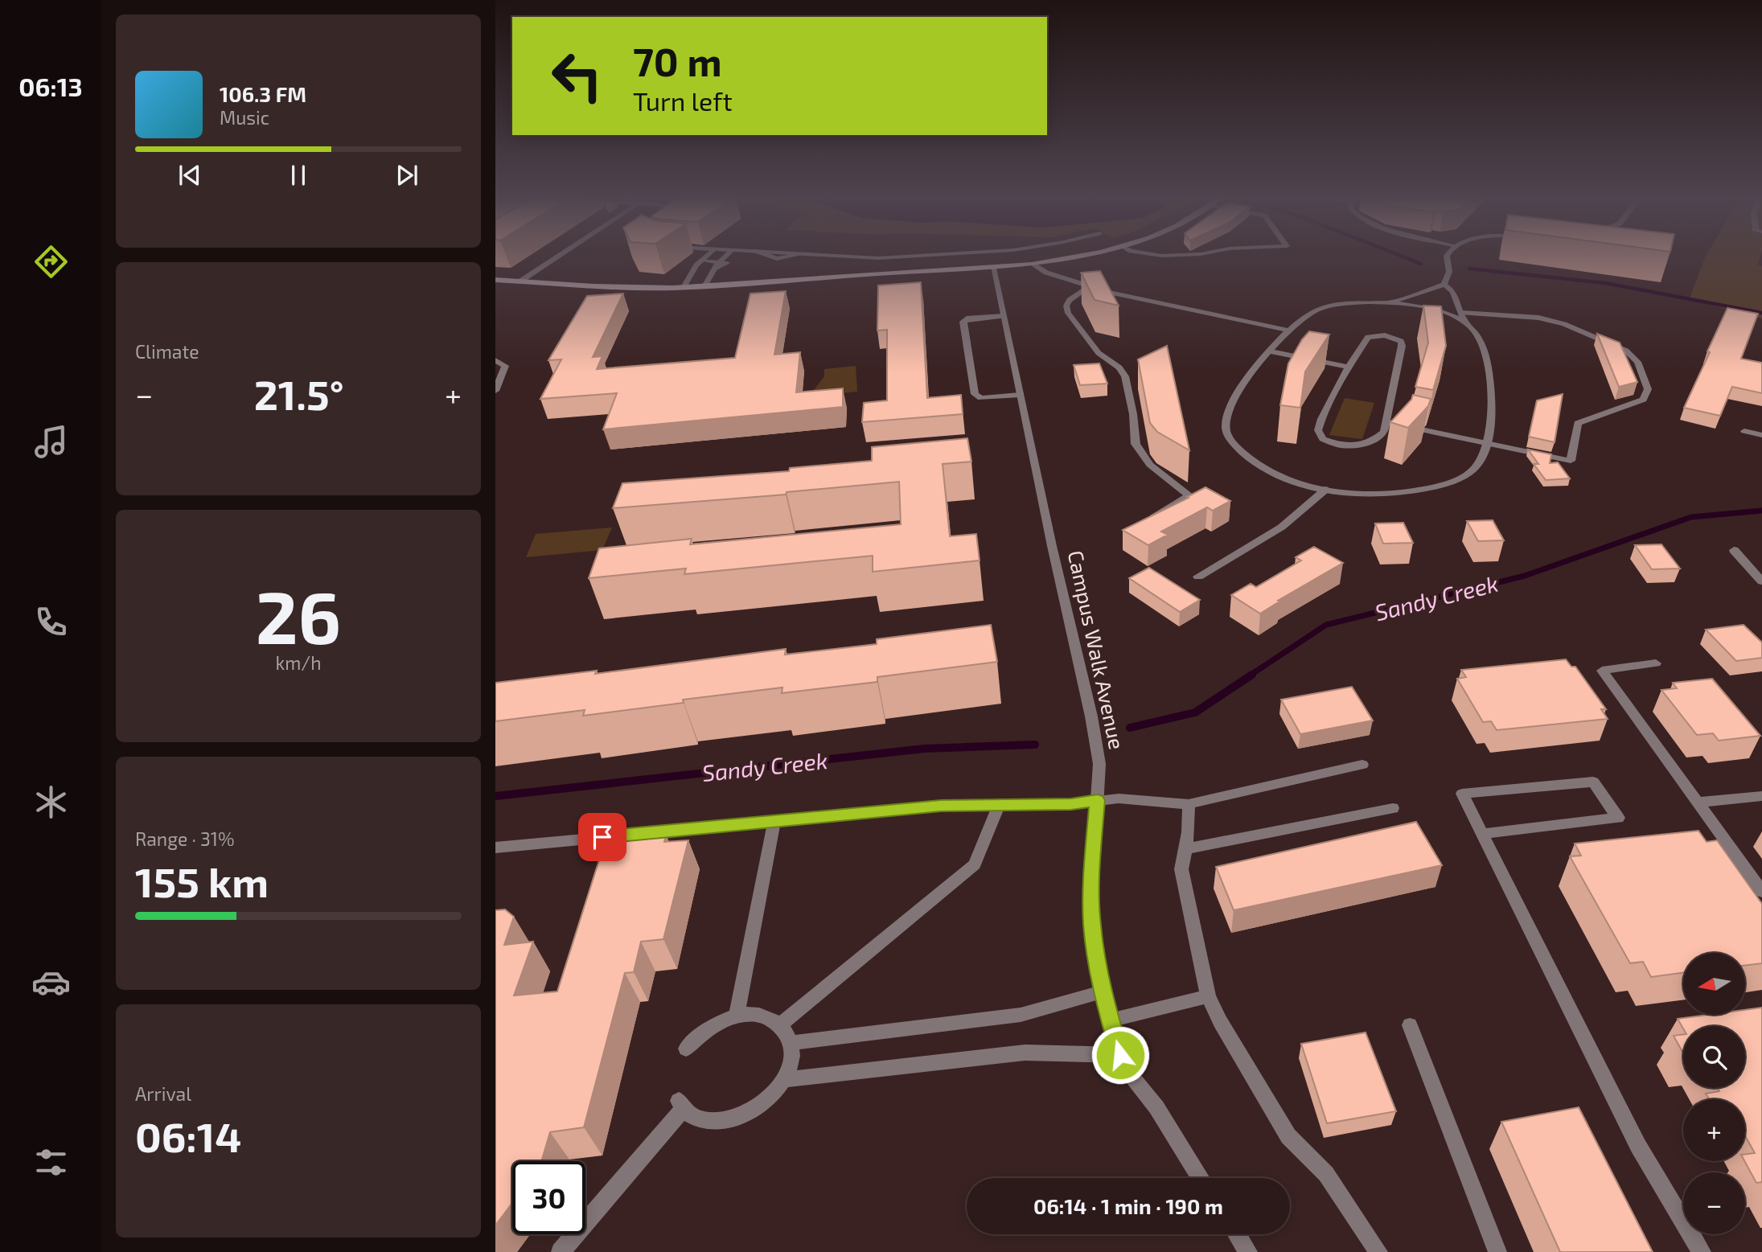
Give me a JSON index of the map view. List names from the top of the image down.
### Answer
{
  "streets": {
    "street": ["Campus Walk Avenue"]
  },
  "water": ["Sandy Creek"],
  "north": "left",
  "page": {
    "tabs": "06:13",
    "turn": ["70 m", "Turn left"],
    "song": ["106.3 FM", "Music"],
    "tile": [
      "Climate",
      ["26", "km/h"],
      ["Range · 31%", "155 km"],
      ["Arrival", "06:14"]
    ],
    "heat": ["−", "21.5°", "+"],
    "map_buttons": ["+", "−"],
    "limit": "30",
    "trip": "06:14 · 1 min · 190 m"
  }
}
